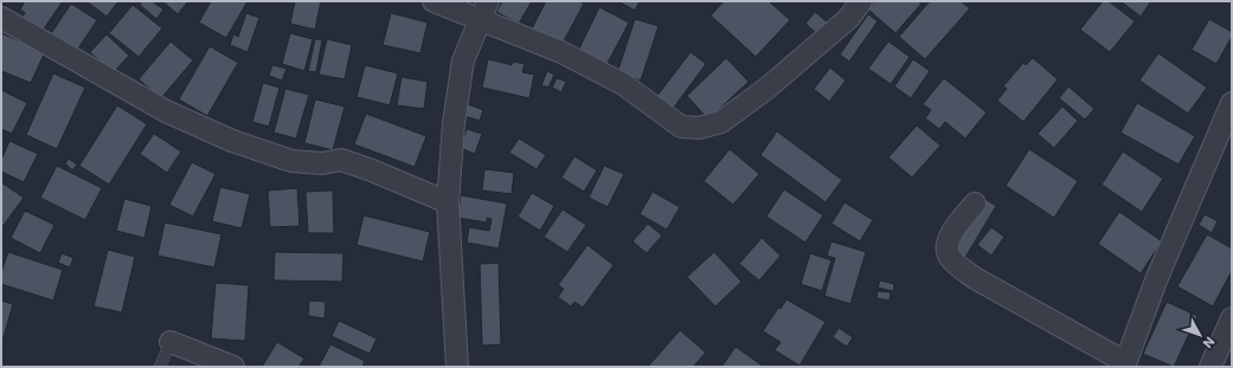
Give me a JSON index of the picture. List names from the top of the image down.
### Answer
{
  "north": "bottom right"
}
